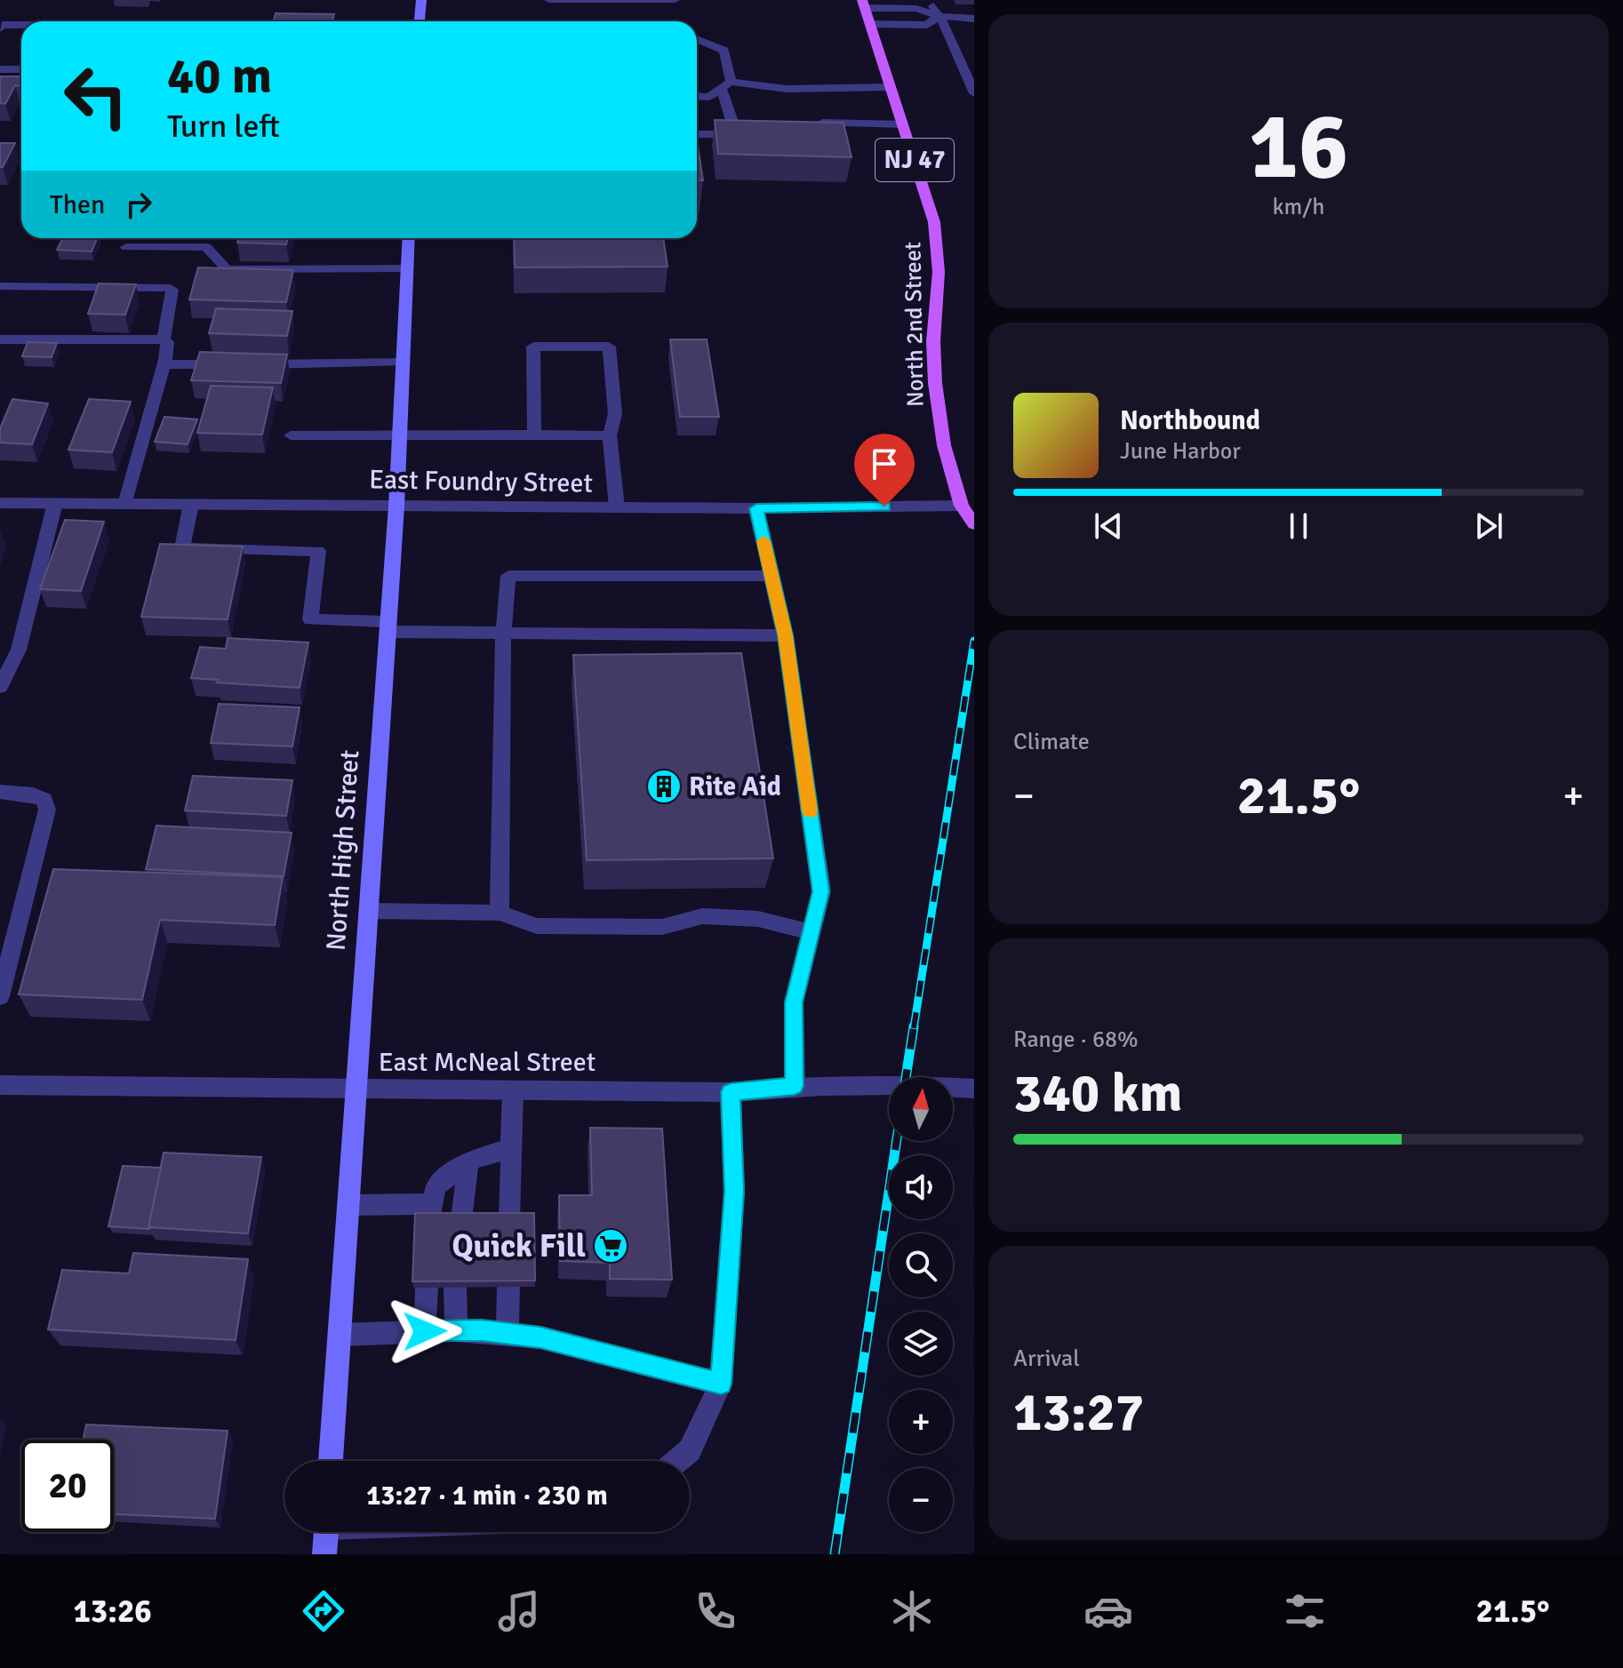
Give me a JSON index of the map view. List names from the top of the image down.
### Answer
{
  "streets": {
    "main road": ["NJ 47", "North 2nd Street"],
    "street": ["East Foundry Street", "North High Street", "East McNeal Street"]
  },
  "crossings": [
    ["North 2nd Street", "East Foundry Street"],
    ["East Foundry Street", "North High Street"],
    ["North High Street", "East McNeal Street"]
  ],
  "places": {
    "building": ["Rite Aid"],
    "supermarket": ["Quick Fill"]
  },
  "north": "top",
  "page": {
    "tile": [
      ["16", "km/h"],
      "Climate",
      ["Range · 68%", "340 km"],
      ["Arrival", "13:27"]
    ],
    "turn": ["40 m", "Turn left"],
    "then": "Then",
    "song": ["Northbound", "June Harbor"],
    "heat": ["−", "21.5°", "+"],
    "map_buttons": ["+", "−"],
    "limit": "20",
    "trip": "13:27 · 1 min · 230 m",
    "tabs": ["13:26", "21.5°"]
  }
}
